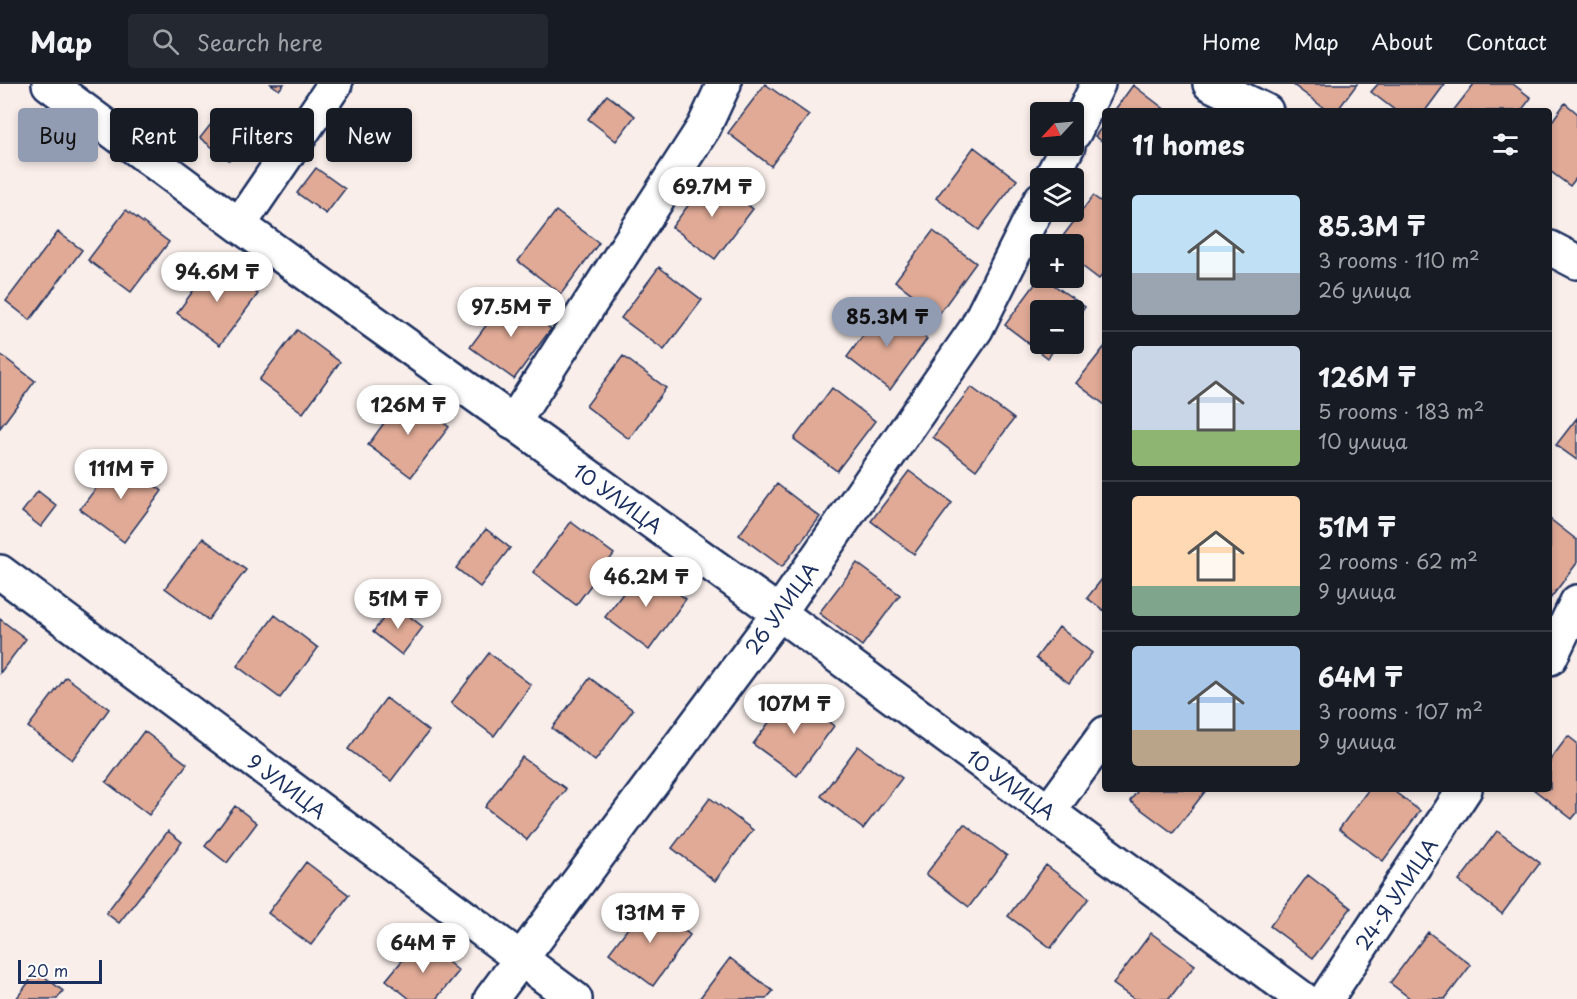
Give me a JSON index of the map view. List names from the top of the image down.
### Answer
{
  "streets": {
    "street": [
      "10 УЛИЦА",
      "26 УЛИЦА",
      "9 УЛИЦА",
      "24-Я УЛИЦА"
    ]
  },
  "crossings": [
    ["10 УЛИЦА", "26 УЛИЦА"],
    ["26 УЛИЦА", "9 УЛИЦА"]
  ],
  "scale_bar": "20 m",
  "north": "bottom left",
  "page": {
    "header": "Map",
    "search": "Search here",
    "nav": [
      "Home",
      "Map",
      "About",
      "Contact"
    ],
    "map_buttons": ["+", "−"],
    "chip": [
      "Buy",
      "Rent",
      "Filters",
      "New"
    ],
    "heading": "11 homes",
    "price": [
      "69.7M ₸",
      "94.6M ₸",
      "97.5M ₸",
      "85.3M ₸",
      "126M ₸",
      "111M ₸",
      "46.2M ₸",
      "51M ₸",
      "107M ₸",
      "131M ₸",
      "64M ₸"
    ],
    "list": [
      {
        "name": "85.3M ₸",
        "note": "3 rooms · 110 m² · 26 улица"
      },
      {
        "name": "126M ₸",
        "note": "5 rooms · 183 m² · 10 улица"
      },
      {
        "name": "51M ₸",
        "note": "2 rooms · 62 m² · 9 улица"
      },
      {
        "name": "64M ₸",
        "note": "3 rooms · 107 m² · 9 улица"
      }
    ],
    "scale": "20 m"
  }
}
